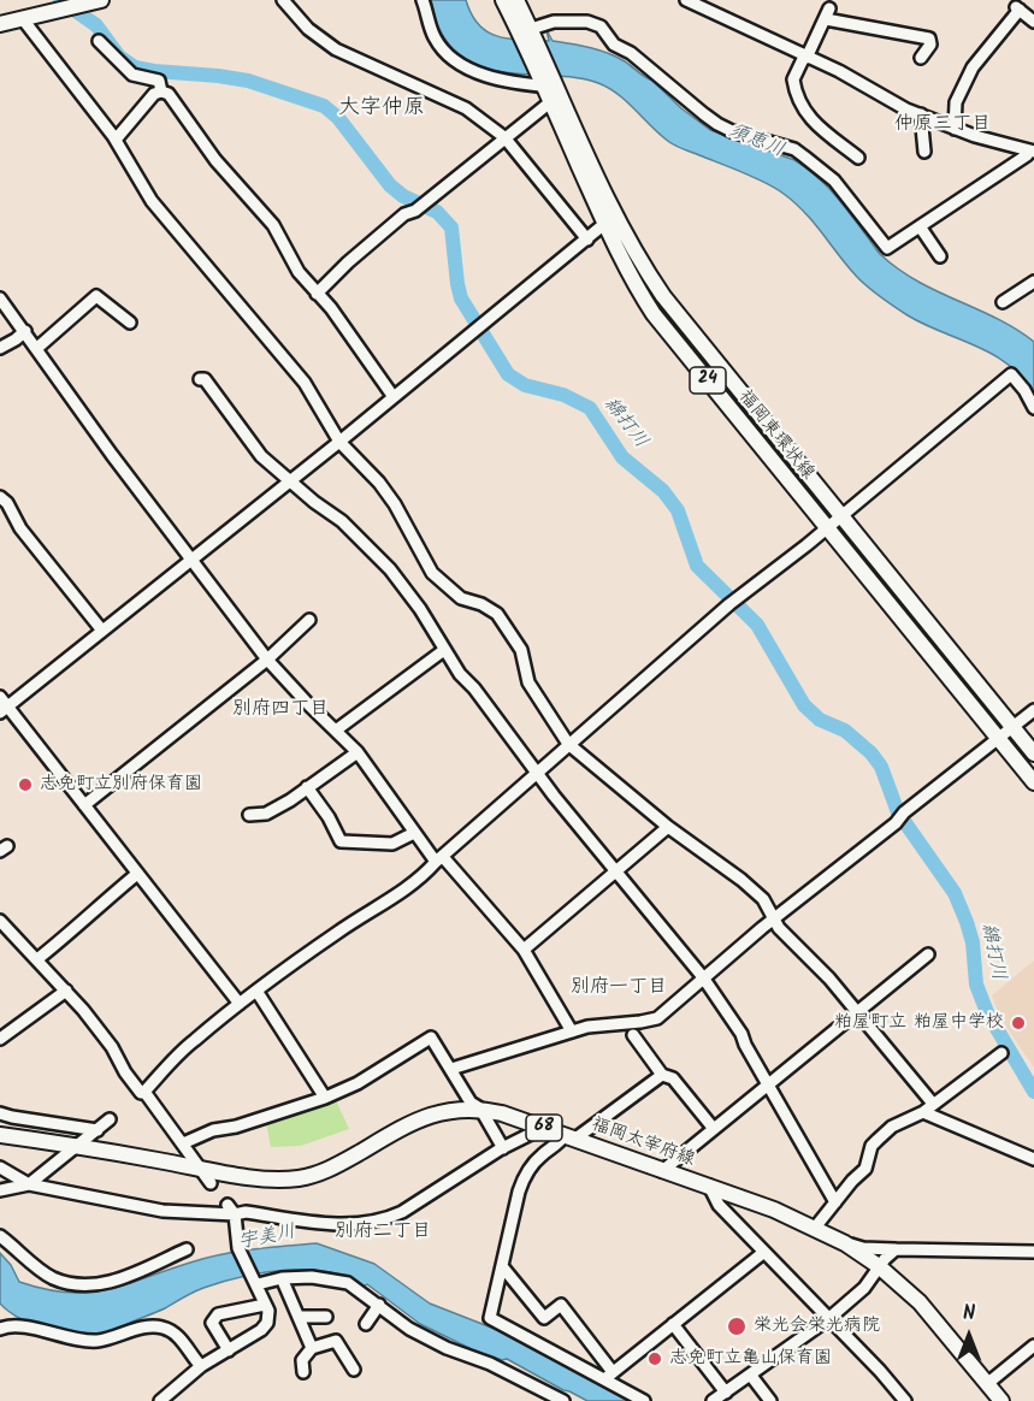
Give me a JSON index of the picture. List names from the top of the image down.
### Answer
{
  "streets": {
    "main road": [
      "24",
      "福岡東環状線",
      "68",
      "福岡太宰府線"
    ]
  },
  "districts": [
    "大字仲原",
    "仲原三丁目",
    "別府四丁目",
    "別府一丁目",
    "別府二丁目"
  ],
  "water": ["須恵川", "綿打川", "宇美川"],
  "places": [
    "志免町立別府保育園",
    "粕屋町立 粕屋中学校",
    "栄光会栄光病院",
    "志免町立亀山保育園"
  ],
  "north": "top"
}
